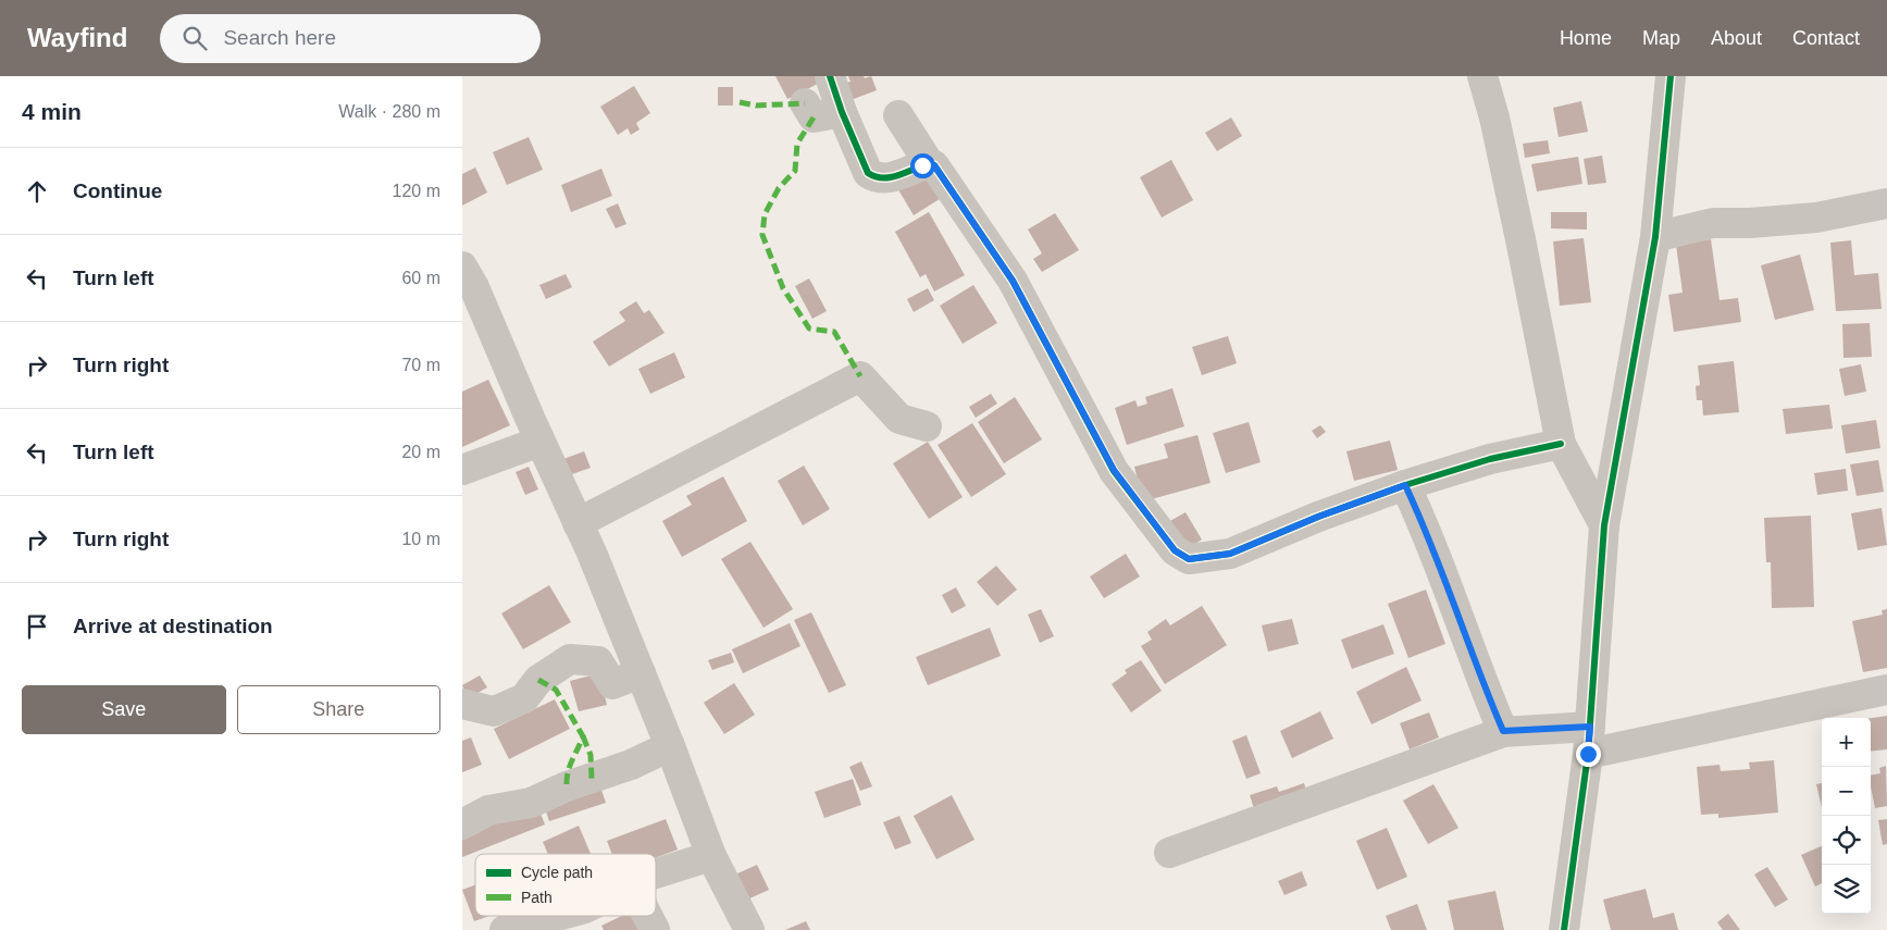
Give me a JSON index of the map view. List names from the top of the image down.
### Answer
{
  "legend": ["Cycle path", "Path"],
  "page": {
    "header": "Wayfind",
    "search": "Search here",
    "nav": [
      "Home",
      "Map",
      "About",
      "Contact"
    ],
    "heading": ["4 min", "Walk · 280 m"],
    "list": [
      ["Continue", "120 m"],
      ["Turn left", "60 m"],
      ["Turn right", "70 m"],
      ["Turn left", "20 m"],
      ["Turn right", "10 m"],
      "Arrive at destination"
    ],
    "buttons": ["Save", "Share"],
    "map_buttons": ["+", "−"]
  }
}
